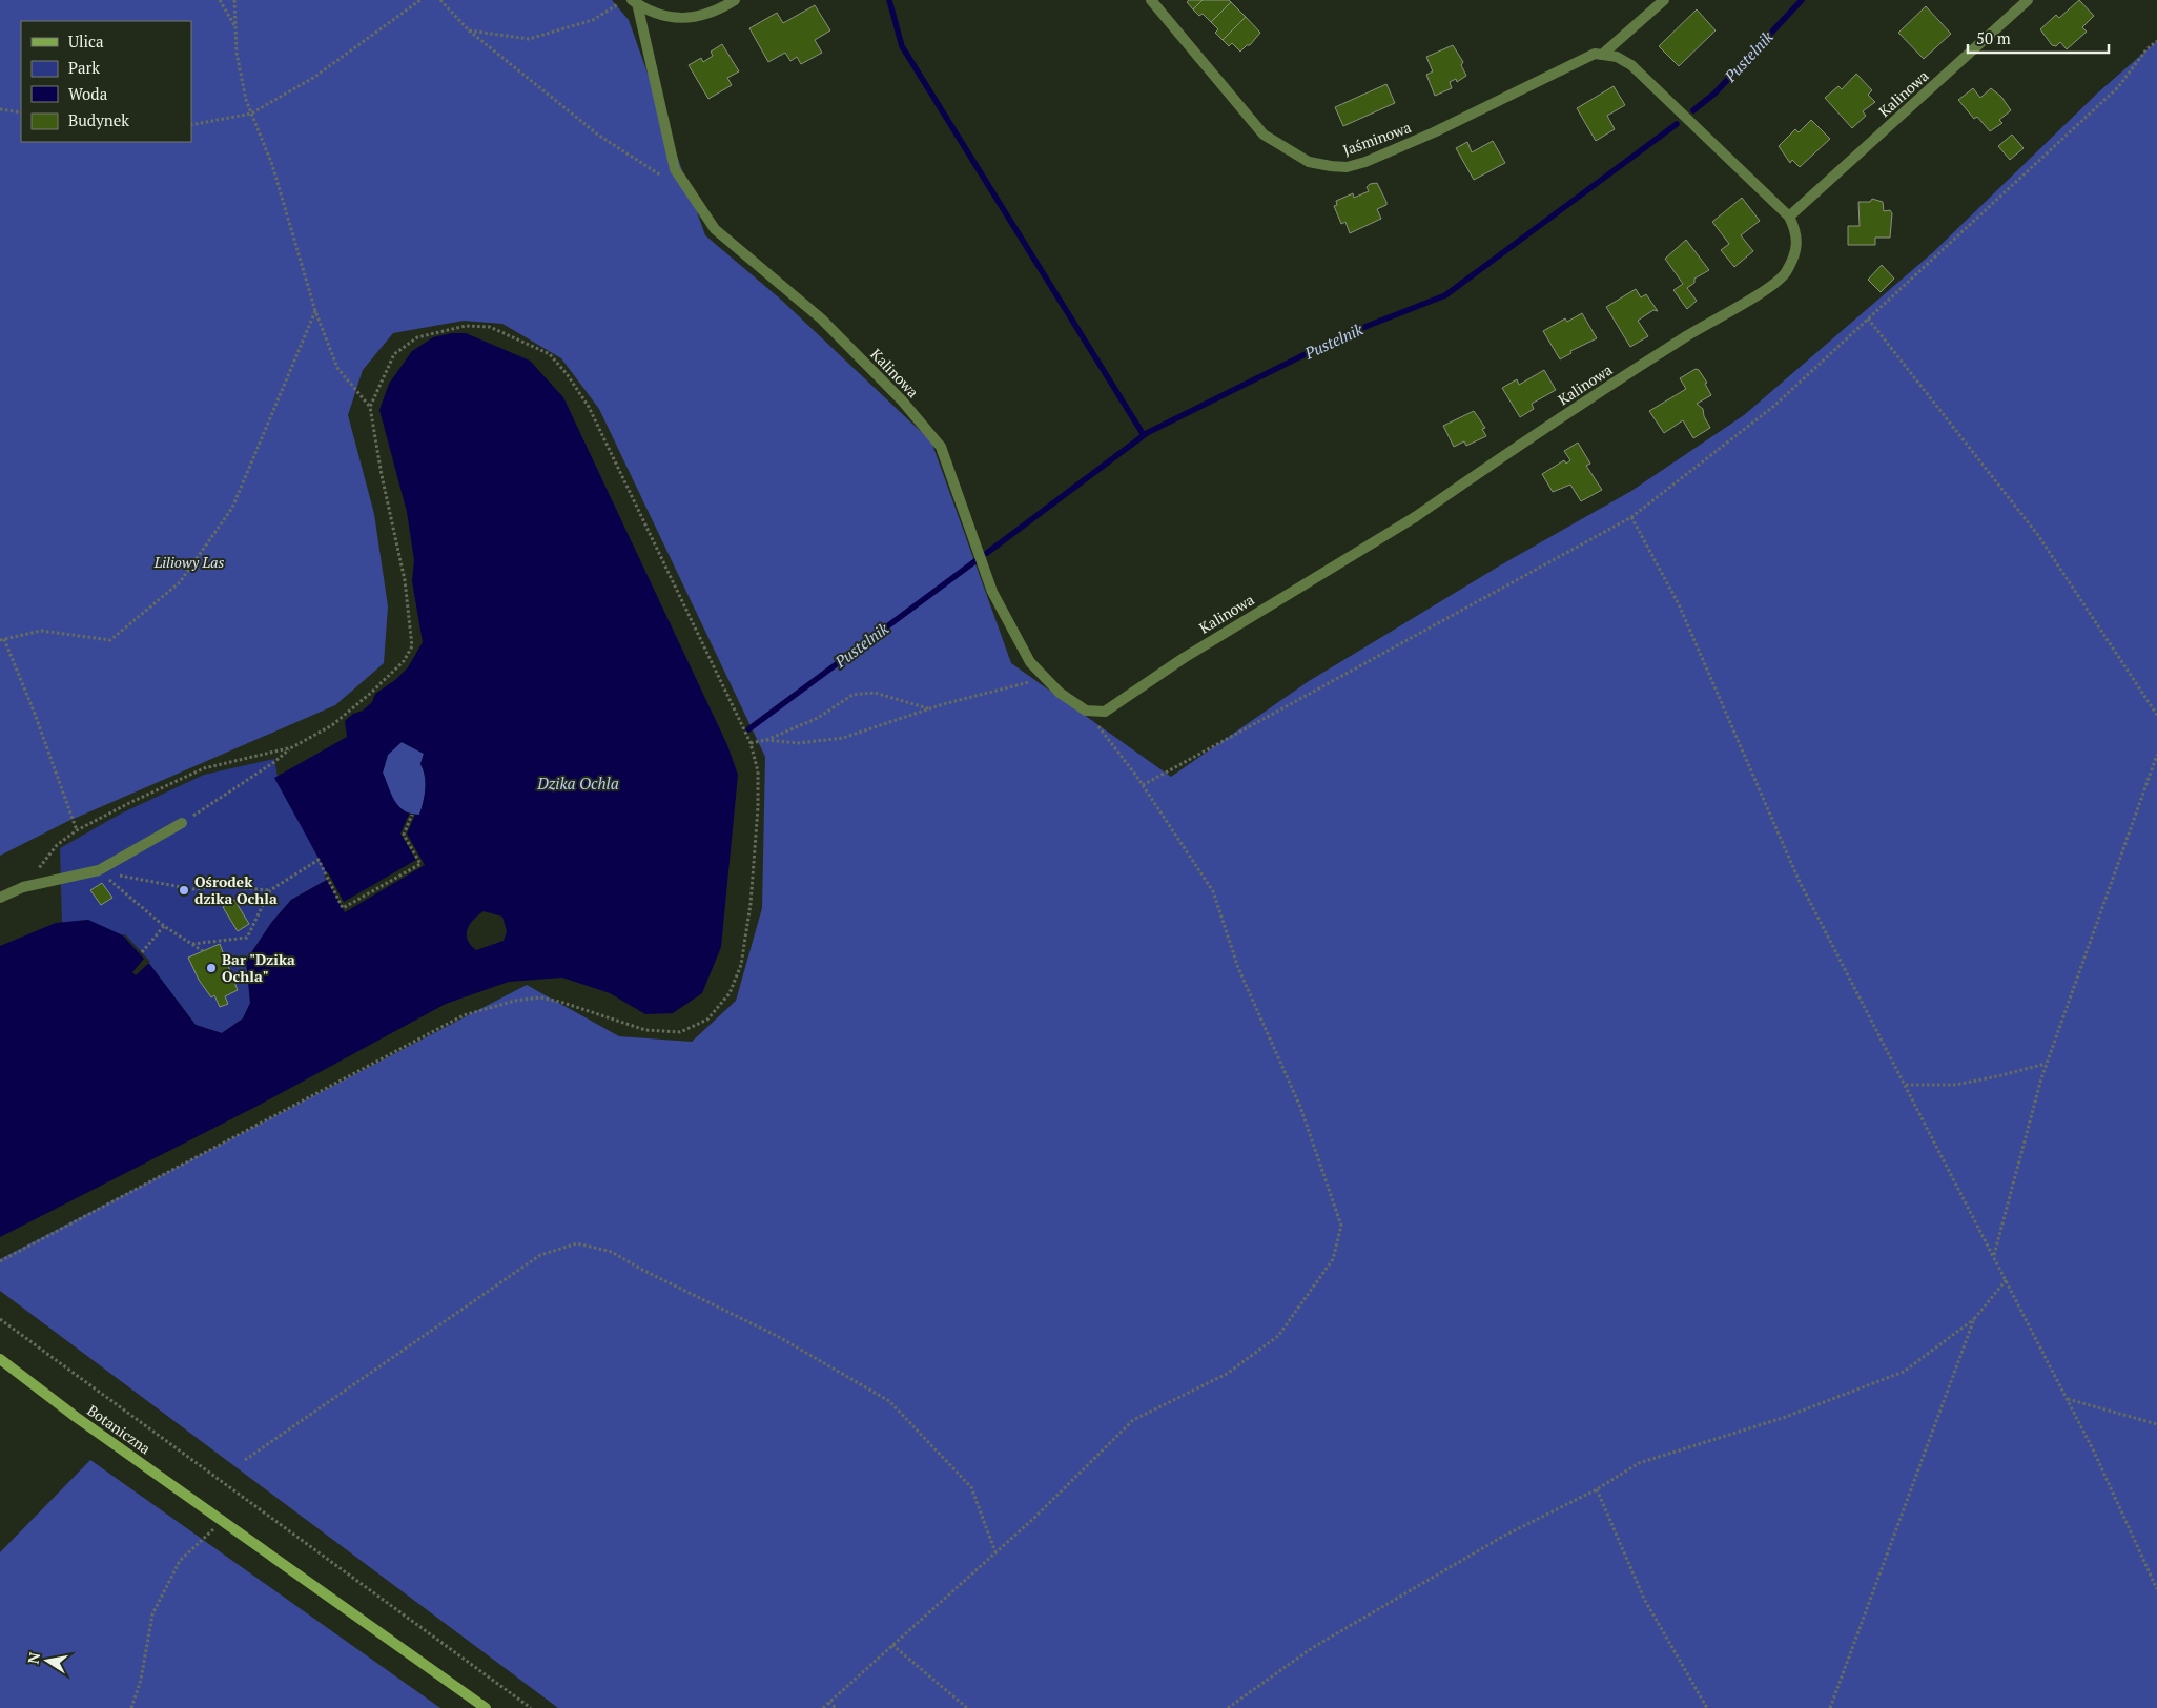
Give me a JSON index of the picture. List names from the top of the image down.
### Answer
{
  "streets": {
    "main road": ["Botaniczna"],
    "street": ["Kalinowa", "Jaśminowa"]
  },
  "water": ["Pustelnik", "Dzika Ochla"],
  "parks": ["Liliowy Las"],
  "places": ["Ośrodek dzika Ochla", "Bar \"Dzika Ochla\""],
  "legend": [
    "Ulica",
    "Park",
    "Woda",
    "Budynek"
  ],
  "scale_bar": "50 m",
  "north": "left"
}
